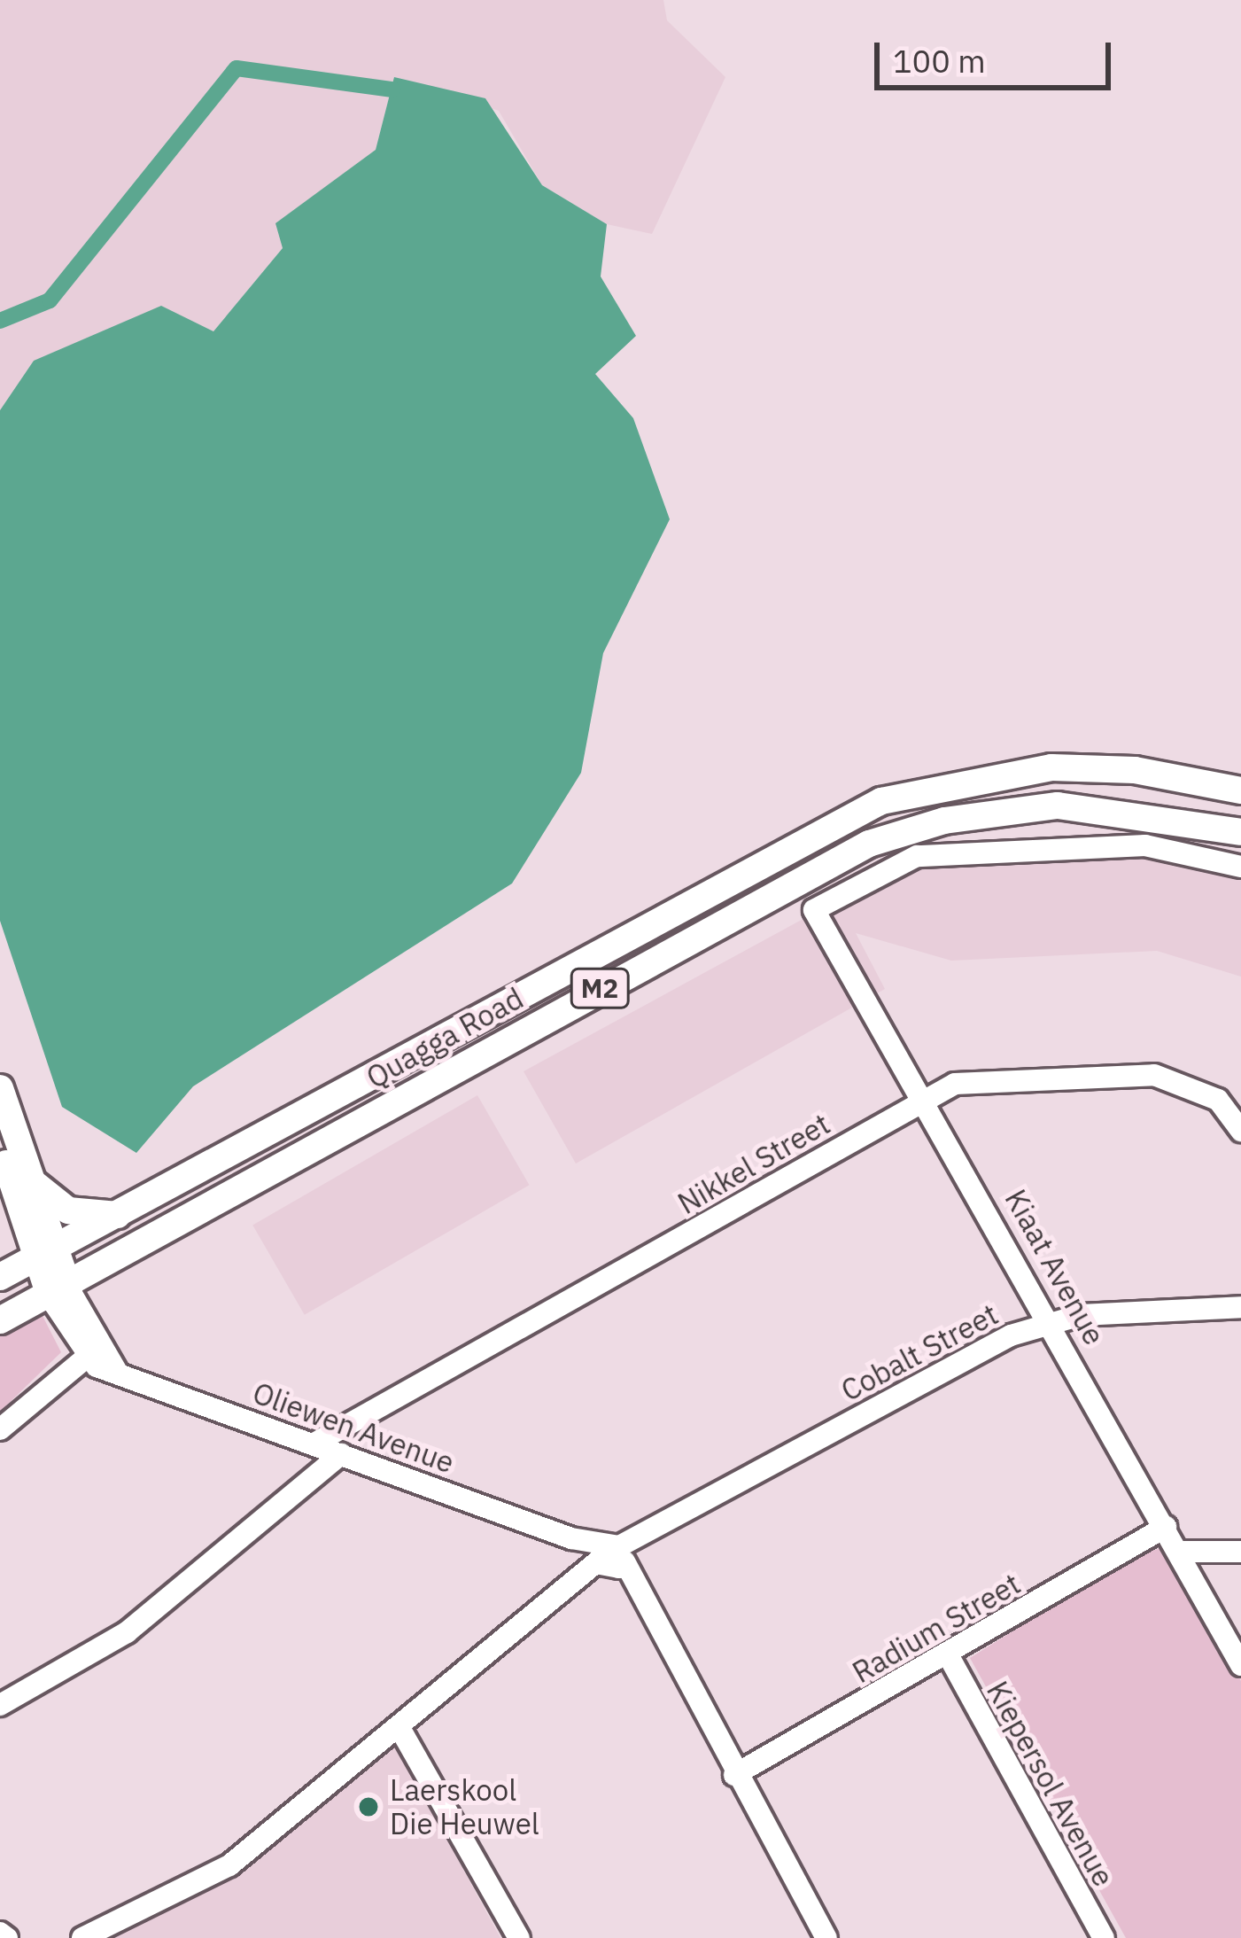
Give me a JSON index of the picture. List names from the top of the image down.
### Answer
{
  "streets": {
    "main road": ["M2", "Quagga Road"],
    "street": [
      "Nikkel Street",
      "Kiaat Avenue",
      "Cobalt Street",
      "Oliewen Avenue",
      "Radium Street",
      "Kiepersol Avenue"
    ]
  },
  "crossings": [
    ["Nikkel Street", "Kiaat Avenue"],
    ["Nikkel Street", "Oliewen Avenue"],
    ["Kiaat Avenue", "Cobalt Street"],
    ["Kiaat Avenue", "Radium Street"],
    ["Cobalt Street", "Oliewen Avenue"],
    ["Radium Street", "Kiepersol Avenue"]
  ],
  "places": ["Laerskool Die Heuwel"],
  "scale_bar": "100 m"
}
